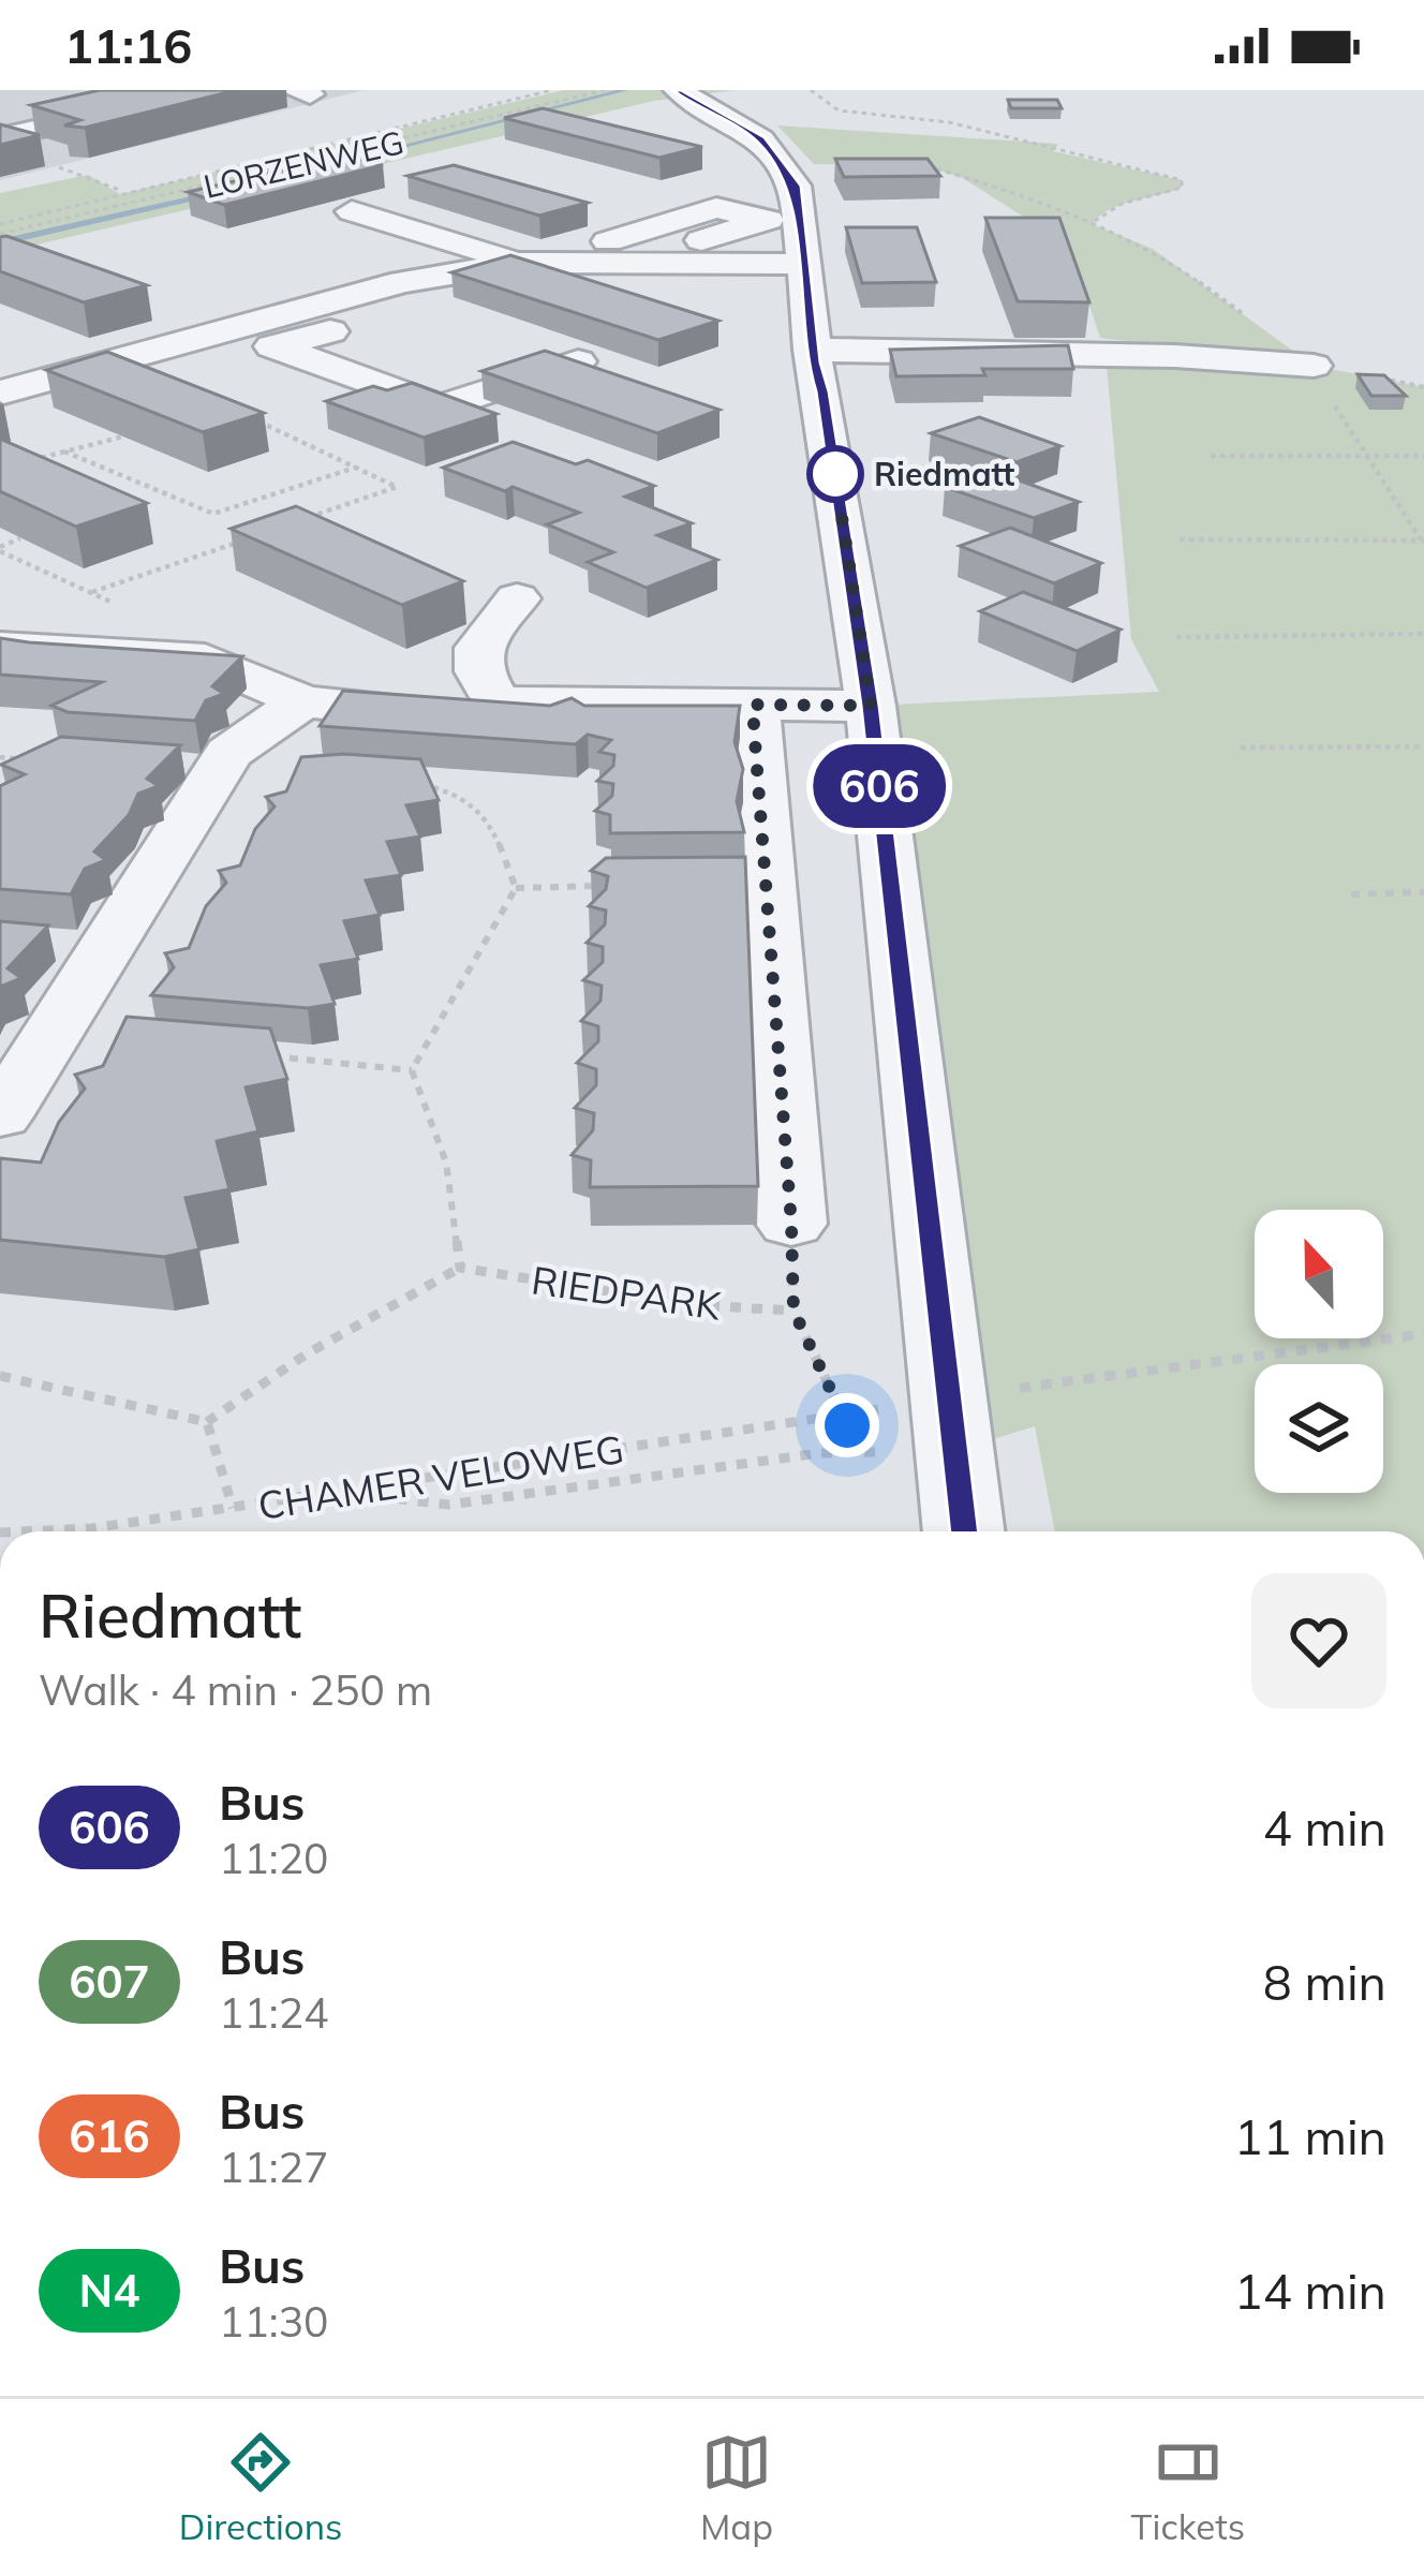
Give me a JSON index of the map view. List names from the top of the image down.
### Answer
{
  "streets": {
    "path": ["LORZENWEG", "RIEDPARK", "CHAMER VELOWEG"]
  },
  "places": ["Riedmatt"],
  "lines": ["bus line 606"],
  "north": "top",
  "page": {
    "status": "11:16",
    "on_map": "606",
    "heading": ["Riedmatt", "Walk · 4 min · 250 m"],
    "list": [
      {
        "mark": "606",
        "name": "Bus",
        "note": "11:20",
        "value": "4 min"
      },
      {
        "mark": "607",
        "name": "Bus",
        "note": "11:24",
        "value": "8 min"
      },
      {
        "mark": "616",
        "name": "Bus",
        "note": "11:27",
        "value": "11 min"
      },
      {
        "mark": "N4",
        "name": "Bus",
        "note": "11:30",
        "value": "14 min"
      }
    ],
    "tabs": ["Directions", "Map", "Tickets"]
  }
}
